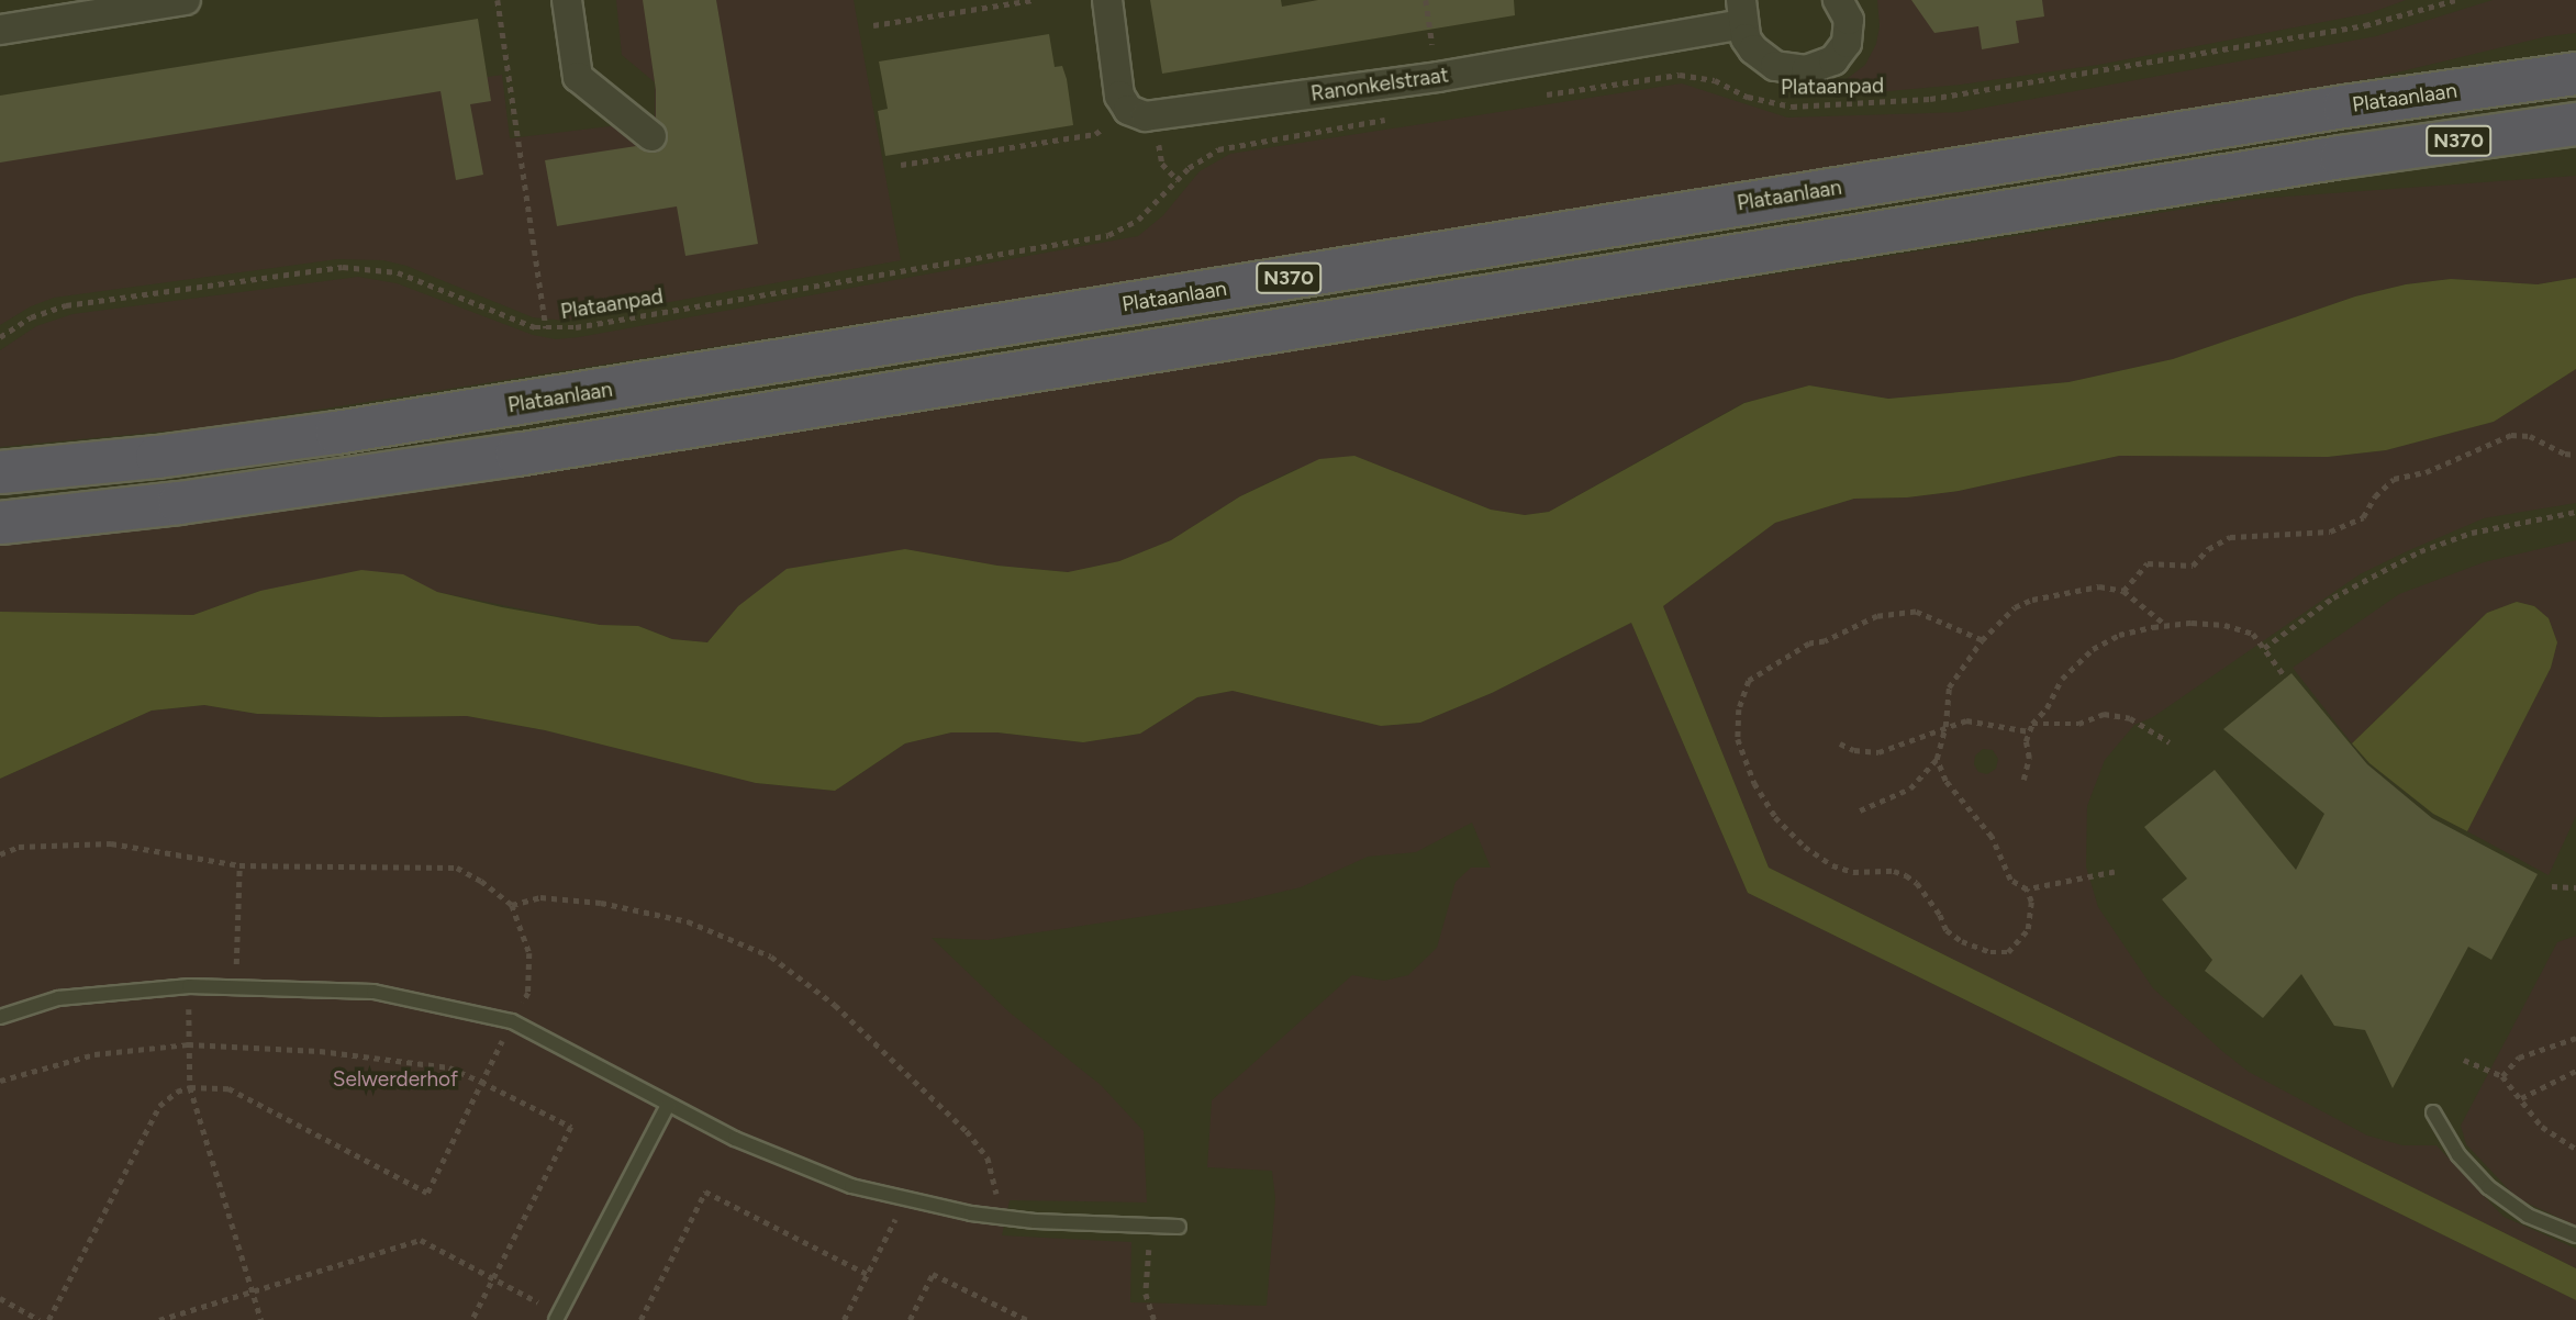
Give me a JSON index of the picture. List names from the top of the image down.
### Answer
{
  "streets": {
    "highway": ["Plataanlaan", "N370"],
    "street": ["Ranonkelstraat"],
    "path": ["Plataanpad"]
  },
  "parks": ["Selwerderhof"]
}
